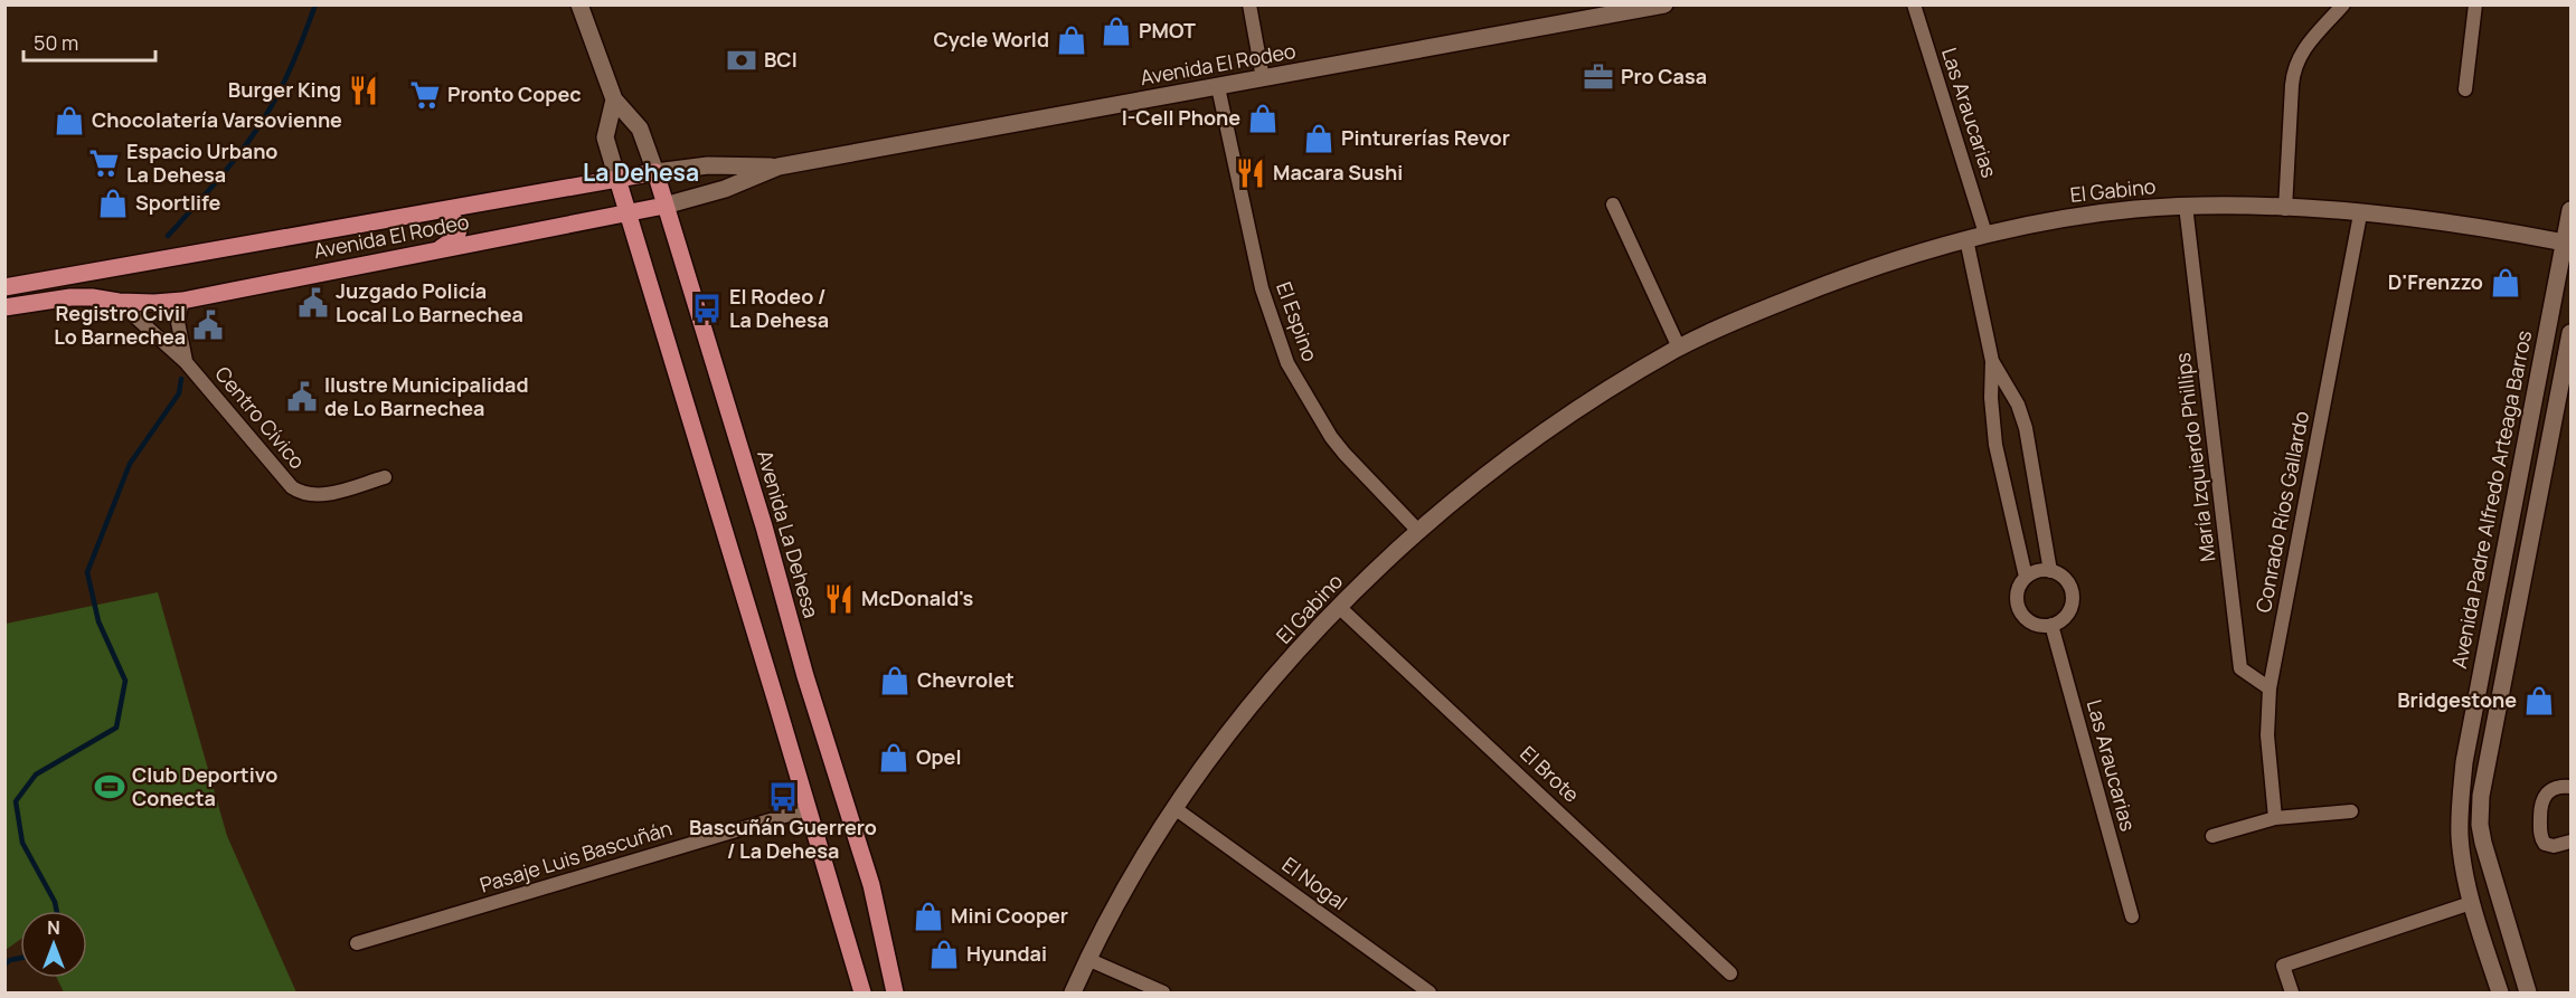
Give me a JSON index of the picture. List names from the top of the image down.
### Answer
{
  "streets": {
    "main road": [
      "Avenida El Rodeo",
      "El Gabino",
      "Avenida Padre Alfredo Arteaga Barros",
      "Avenida La Dehesa"
    ],
    "street": [
      "Las Araucarias",
      "El Espino",
      "Centro Cívico",
      "María Izquierdo Phillips",
      "Conrado Ríos Gallardo",
      "El Brote",
      "Pasaje Luis Bascuñán",
      "El Nogal"
    ]
  },
  "crossings": [
    ["Avenida El Rodeo", "El Espino"],
    ["Avenida El Rodeo", "Centro Cívico"],
    ["Avenida El Rodeo", "Avenida La Dehesa"],
    ["Las Araucarias", "El Gabino"],
    ["El Gabino", "El Espino"],
    ["El Gabino", "María Izquierdo Phillips"],
    ["El Gabino", "Avenida Padre Alfredo Arteaga Barros"],
    ["El Gabino", "Conrado Ríos Gallardo"],
    ["El Gabino", "El Brote"],
    ["El Gabino", "El Nogal"],
    ["María Izquierdo Phillips", "Conrado Ríos Gallardo"]
  ],
  "districts": ["La Dehesa"],
  "places": {
    "shop": [
      "PMOT",
      "Cycle World",
      "I-Cell Phone",
      "Chocolatería Varsovienne",
      "Pinturerías Revor",
      "Sportlife",
      "D'Frenzzo",
      "Chevrolet",
      "Bridgestone",
      "Opel",
      "Mini Cooper",
      "Hyundai"
    ],
    "bank": ["BCI"],
    "office": ["Pro Casa"],
    "restaurant": ["Burger King", "Macara Sushi", "McDonald's"],
    "supermarket": ["Pronto Copec", "Espacio Urbano La Dehesa"],
    "public building": ["Juzgado Policía Local Lo Barnechea", "Registro Civil Lo Barnechea", "Ilustre Municipalidad de Lo Barnechea"],
    "bus stop": ["El Rodeo / La Dehesa", "Bascuñán Guerrero / La Dehesa"],
    "sports": ["Club Deportivo Conecta"]
  },
  "scale_bar": "50 m",
  "north": "top"
}
